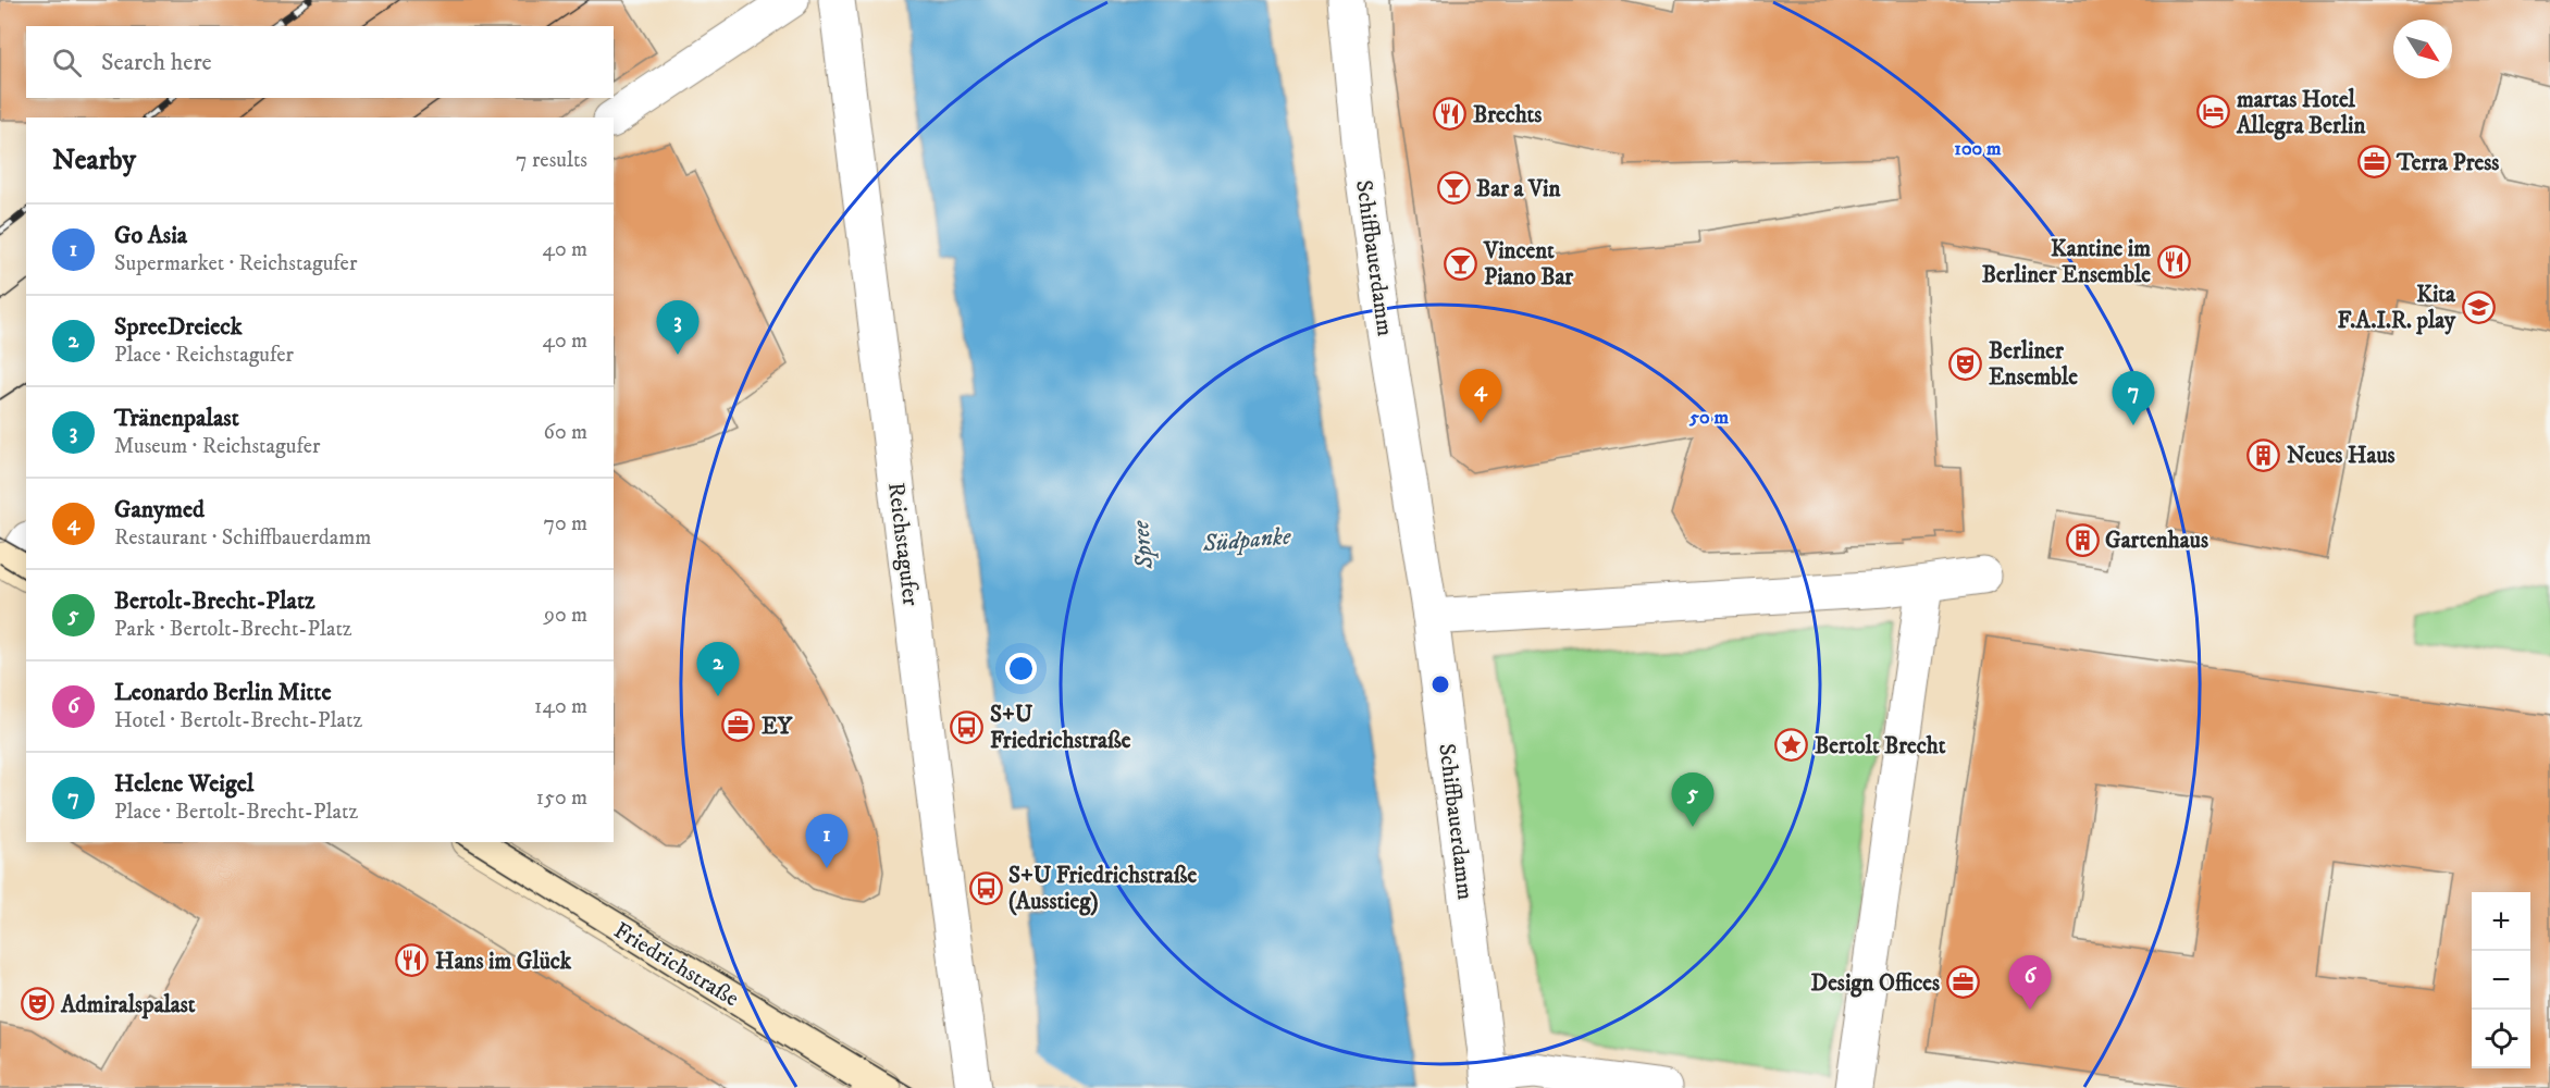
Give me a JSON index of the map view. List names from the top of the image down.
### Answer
{
  "streets": {
    "main road": ["Friedrichstraße"],
    "street": ["Schiffbauerdamm", "Reichstagufer"]
  },
  "water": ["Südpanke", "Spree"],
  "places": {
    "hotel": ["martas Hotel Allegra Berlin"],
    "restaurant": ["Brechts", "Kantine im Berliner Ensemble", "Hans im Glück"],
    "office": ["Terra Press", "EY", "Design Offices"],
    "bar": ["Bar a Vin", "Vincent Piano Bar"],
    "school or university": ["Kita F.A.I.R. play"],
    "theatre": ["Berliner Ensemble", "Admiralspalast"],
    "building": ["Neues Haus", "Gartenhaus"],
    "bus stop": ["S+U Friedrichstraße", "S+U Friedrichstraße (Ausstieg)"],
    "place": ["Bertolt Brecht"]
  },
  "north": "bottom right",
  "page": {
    "search": "Search here",
    "heading": ["Nearby", "7 results"],
    "list": [
      {
        "mark": "1",
        "name": "Go Asia",
        "note": "Supermarket · Reichstagufer",
        "value": "40 m"
      },
      {
        "mark": "2",
        "name": "SpreeDreieck",
        "note": "Place · Reichstagufer",
        "value": "40 m"
      },
      {
        "mark": "3",
        "name": "Tränenpalast",
        "note": "Museum · Reichstagufer",
        "value": "60 m"
      },
      {
        "mark": "4",
        "name": "Ganymed",
        "note": "Restaurant · Schiffbauerdamm",
        "value": "70 m"
      },
      {
        "mark": "5",
        "name": "Bertolt-Brecht-Platz",
        "note": "Park · Bertolt-Brecht-Platz",
        "value": "90 m"
      },
      {
        "mark": "6",
        "name": "Leonardo Berlin Mitte",
        "note": "Hotel · Bertolt-Brecht-Platz",
        "value": "140 m"
      },
      {
        "mark": "7",
        "name": "Helene Weigel",
        "note": "Place · Bertolt-Brecht-Platz",
        "value": "150 m"
      }
    ],
    "pins": [
      "3",
      "4",
      "7",
      "2",
      "5",
      "1",
      "6"
    ],
    "map_buttons": ["+", "−"]
  },
  "rings": ["100 m", "50 m"]
}
